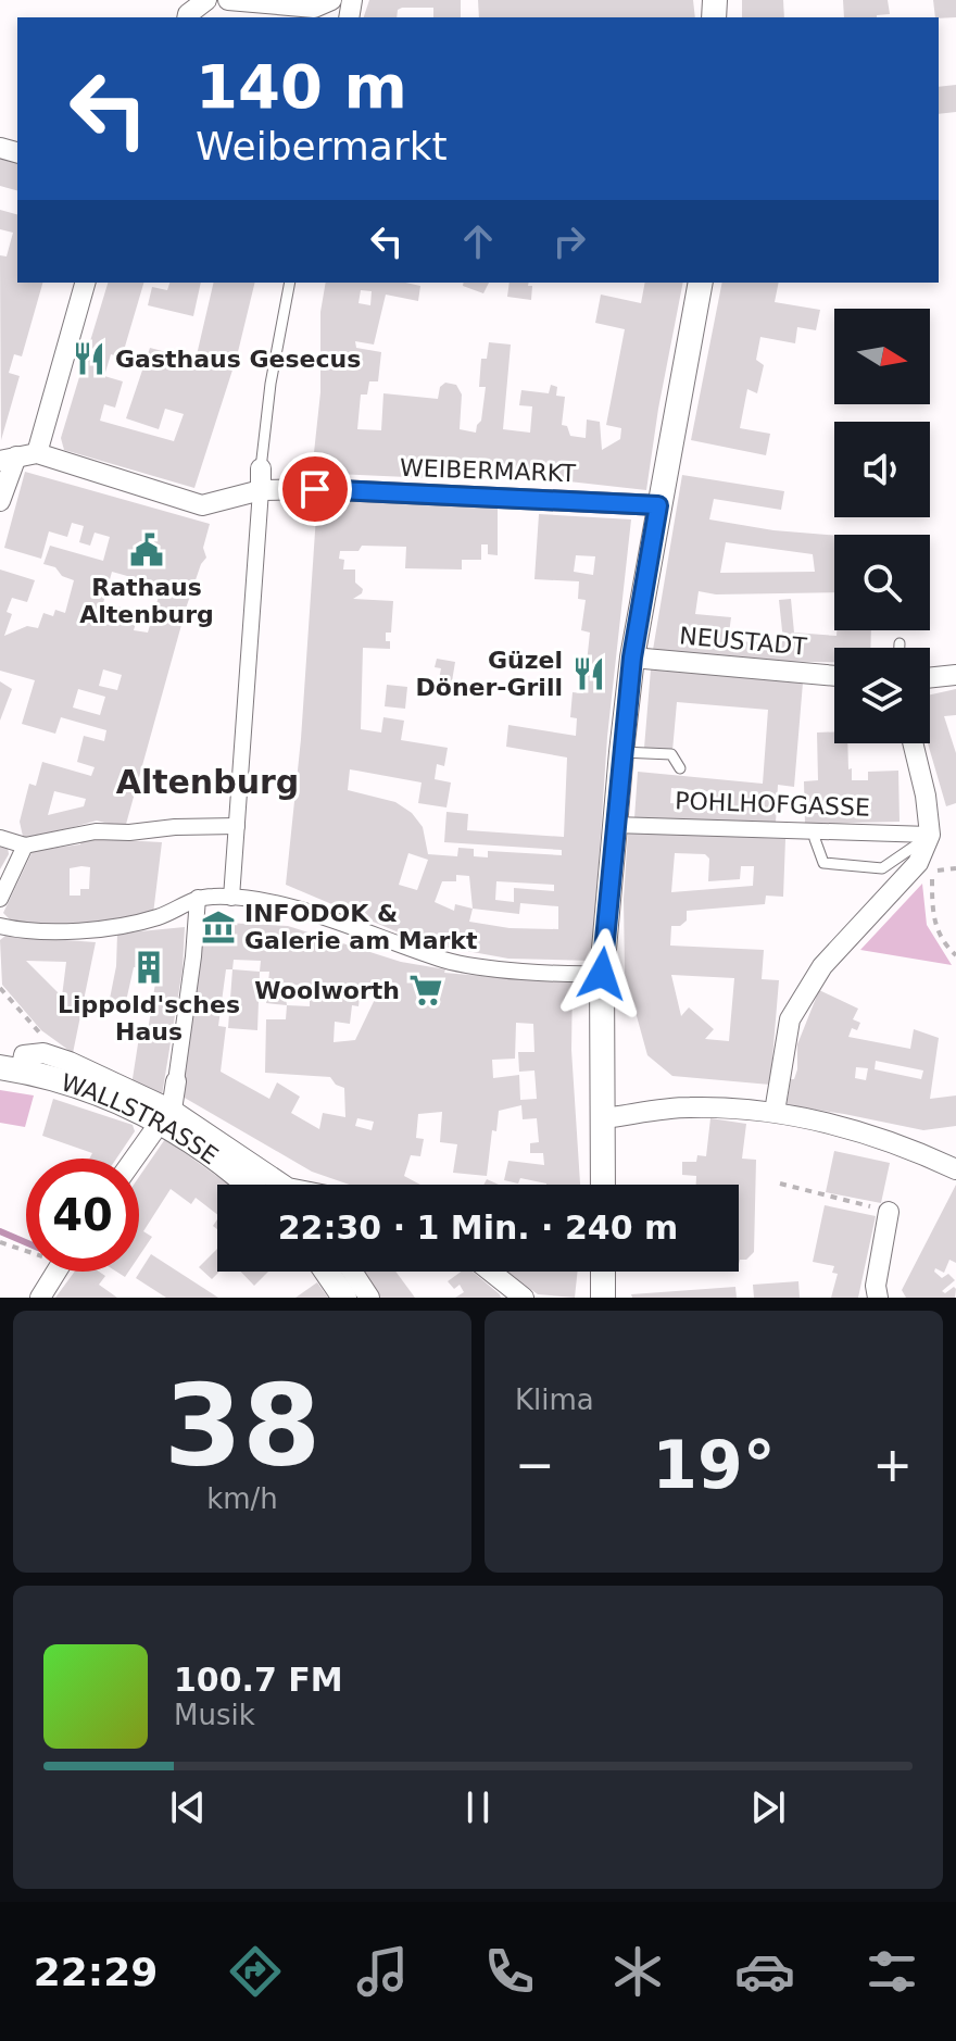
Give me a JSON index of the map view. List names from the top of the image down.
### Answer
{
  "streets": {
    "street": [
      "WEIBERMARKT",
      "NEUSTADT",
      "POHLHOFGASSE",
      "WALLSTRASSE"
    ]
  },
  "districts": ["Altenburg"],
  "places": {
    "restaurant": ["Gasthaus Gesecus", "Güzel Döner-Grill"],
    "public building": ["Rathaus Altenburg"],
    "museum": ["INFODOK & Galerie am Markt"],
    "building": ["Lippold'sches Haus"],
    "supermarket": ["Woolworth"]
  },
  "north": "right",
  "page": {
    "turn": ["140 m", "Weibermarkt"],
    "limit": "40",
    "trip": "22:30 · 1 Min. · 240 m",
    "tile": [
      ["38", "km/h"],
      "Klima"
    ],
    "heat": ["−", "19°", "+"],
    "song": ["100.7 FM", "Musik"],
    "tabs": "22:29"
  }
}
